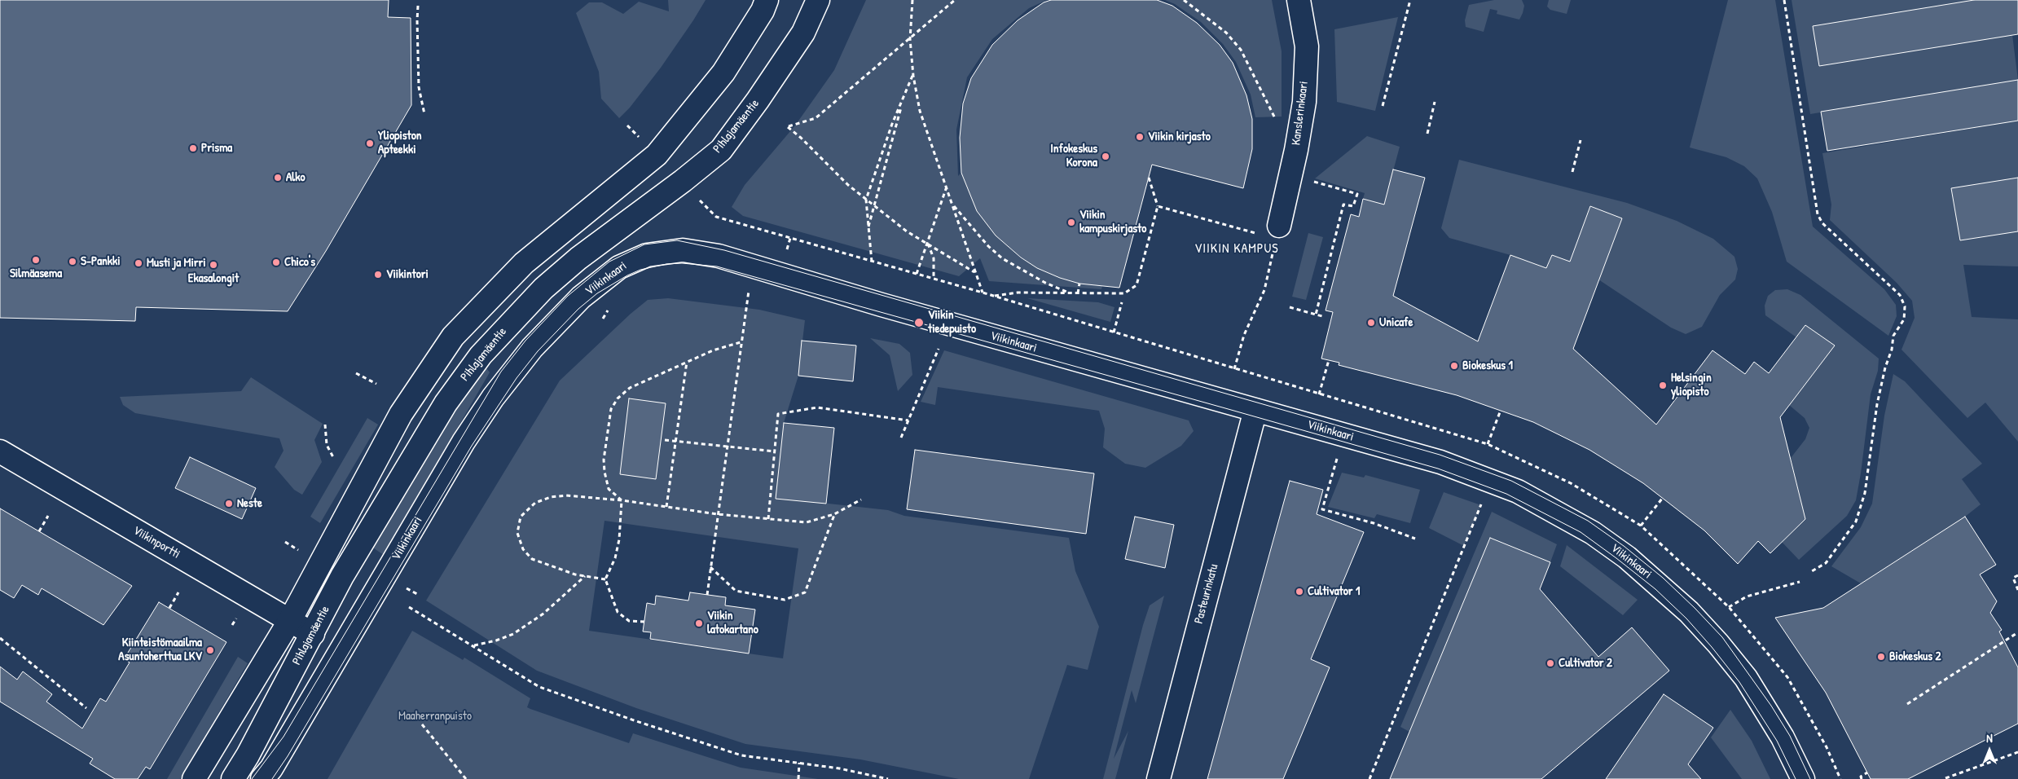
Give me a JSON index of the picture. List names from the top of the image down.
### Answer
{
  "streets": {
    "main road": [
      "Kanslerinkaari",
      "Pihlajamäentie",
      "Viikinkaari",
      "Viikinportti",
      "Pasteurinkatu"
    ]
  },
  "crossings": [
    ["Pihlajamäentie", "Viikinportti"],
    ["Viikinkaari", "Pasteurinkatu"]
  ],
  "districts": ["VIIKIN KAMPUS"],
  "parks": ["Maaherranpuisto"],
  "places": [
    "Viikin kirjasto",
    "Yliopiston Apteekki",
    "Prisma",
    "Infokeskus Korona",
    "Alko",
    "Viikin kampuskirjasto",
    "Silmäasema",
    "S-Pankki",
    "Chico's",
    "Musti ja Mirri",
    "Ekasalongit",
    "Viikintori",
    "Viikin tiedepuisto",
    "Unicafe",
    "Biokeskus 1",
    "Helsingin yliopisto",
    "Neste",
    "Cultivator 1",
    "Viikin latokartano",
    "Kiinteistömaailma Asuntoherttua LKV",
    "Biokeskus 2",
    "Cultivator 2"
  ],
  "north": "top"
}
